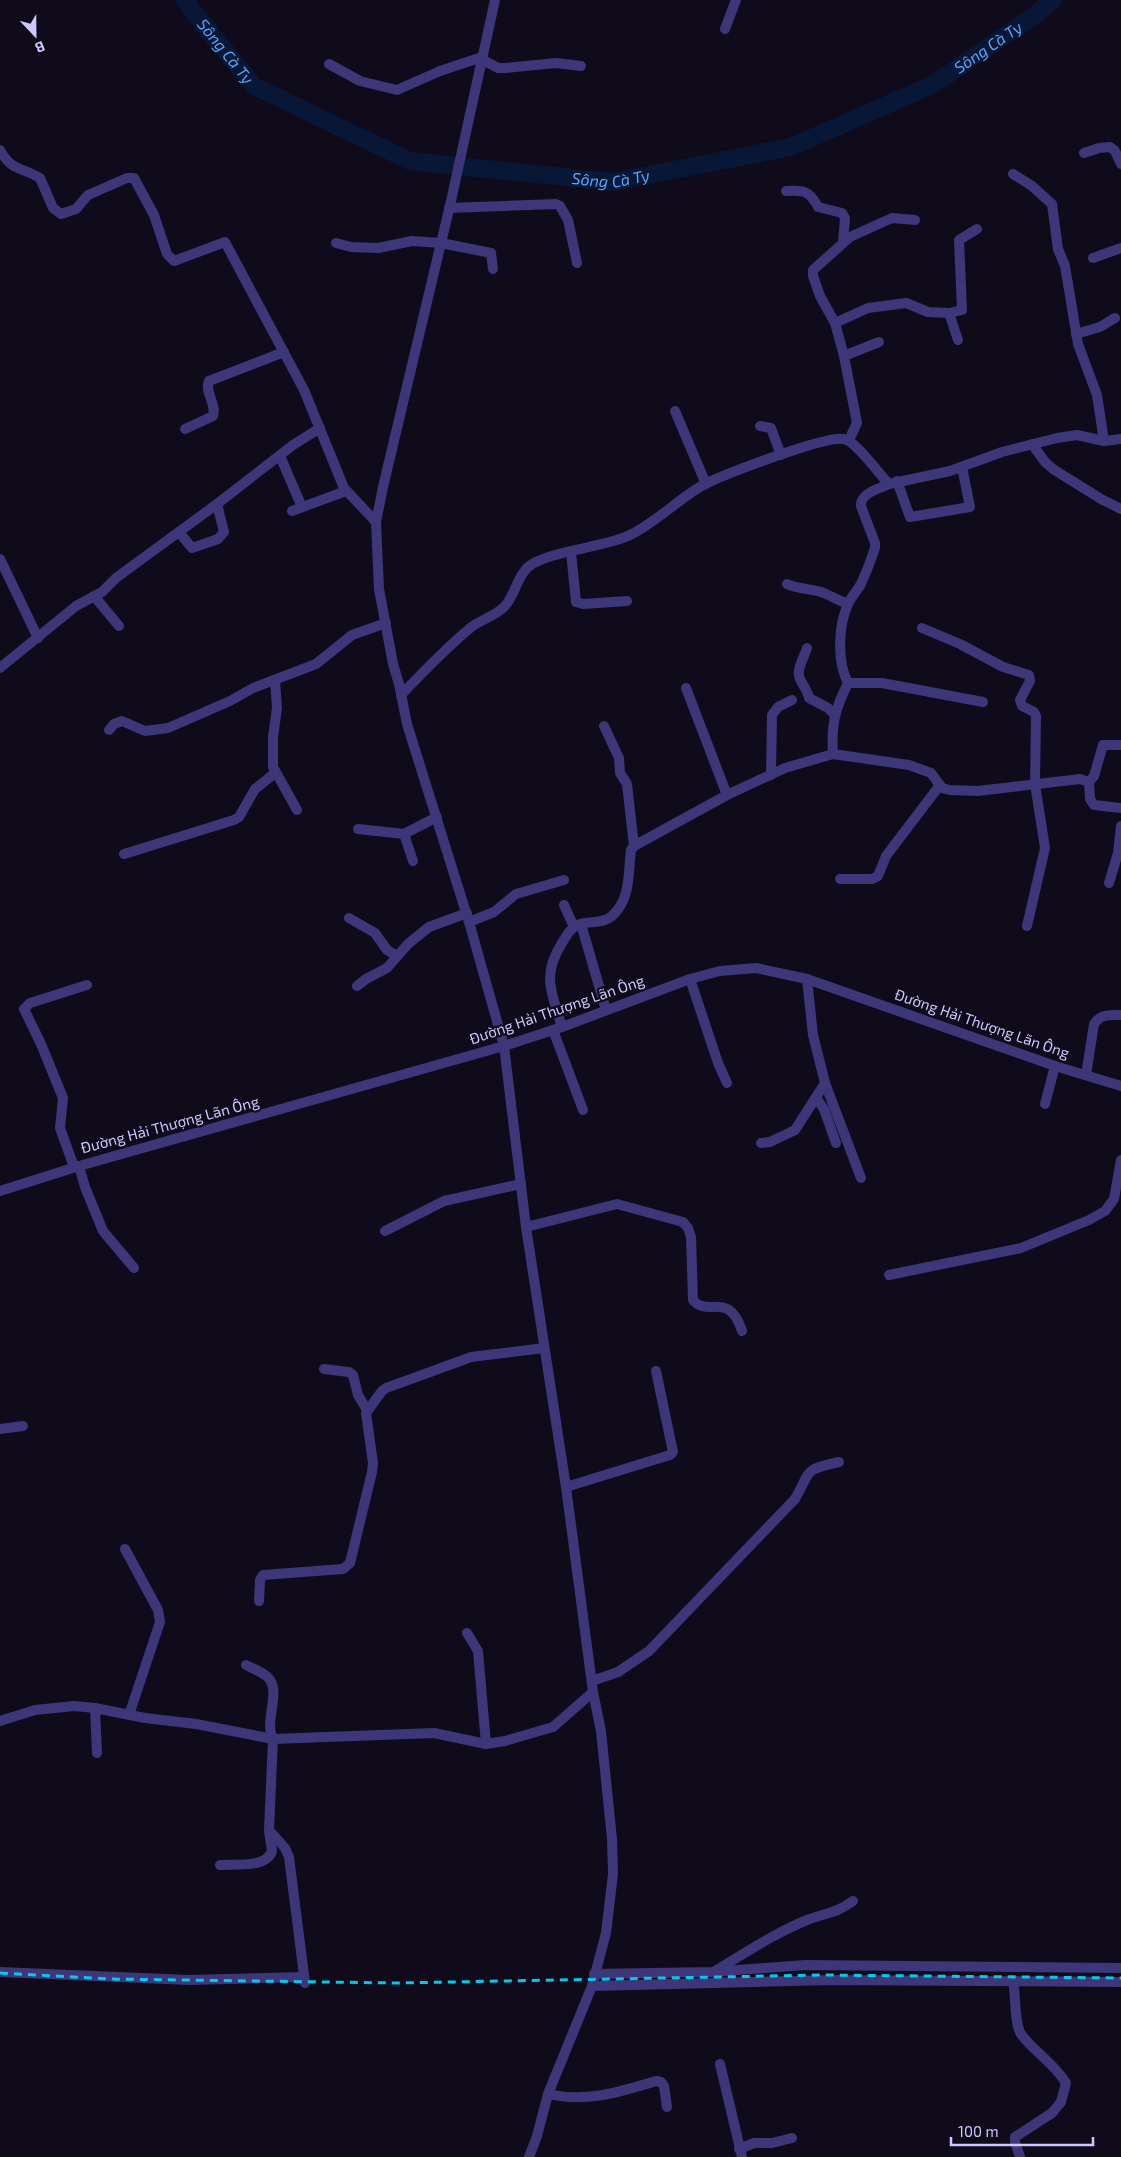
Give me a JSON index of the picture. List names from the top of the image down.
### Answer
{
  "streets": {
    "street": ["Đường Hải Thượng Lãn Ông"]
  },
  "water": ["Sông Cà Ty"],
  "scale_bar": "100 m",
  "north": "bottom"
}
